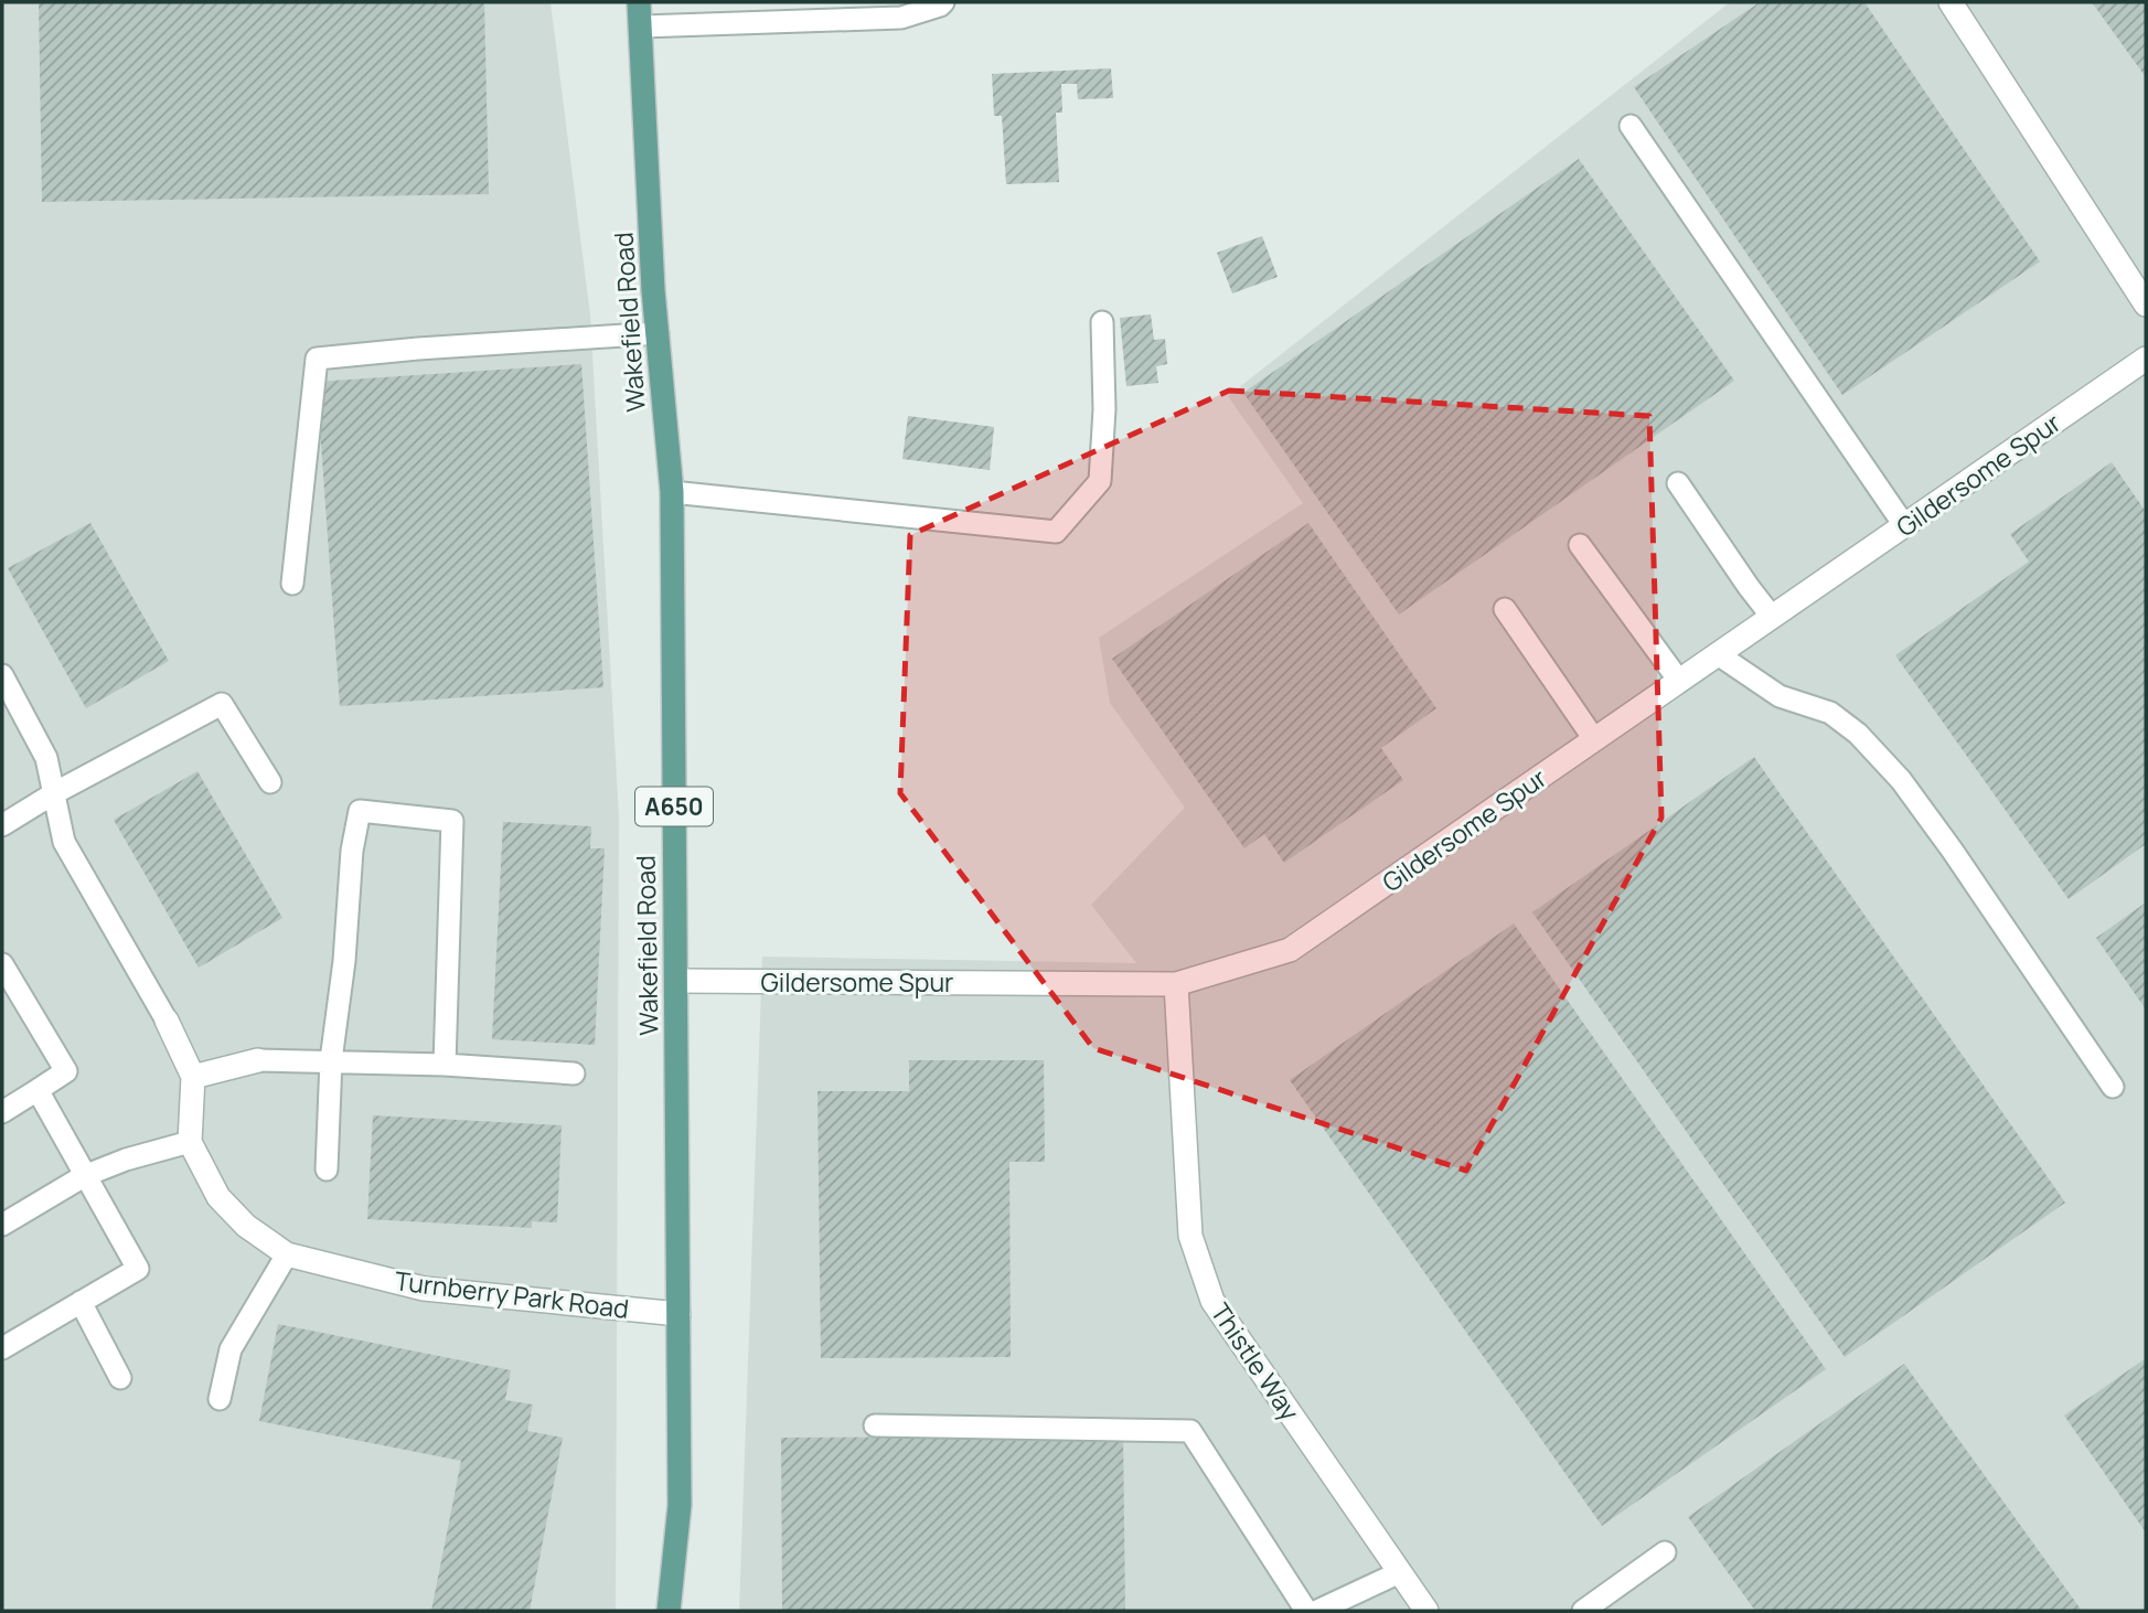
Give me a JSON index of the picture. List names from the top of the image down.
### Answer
{
  "streets": {
    "main road": ["Wakefield Road", "A650"],
    "street": ["Gildersome Spur", "Turnberry Park Road", "Thistle Way"]
  },
  "crossings": [
    ["Wakefield Road", "Gildersome Spur"],
    ["Wakefield Road", "Turnberry Park Road"],
    ["Gildersome Spur", "Thistle Way"]
  ]
}
